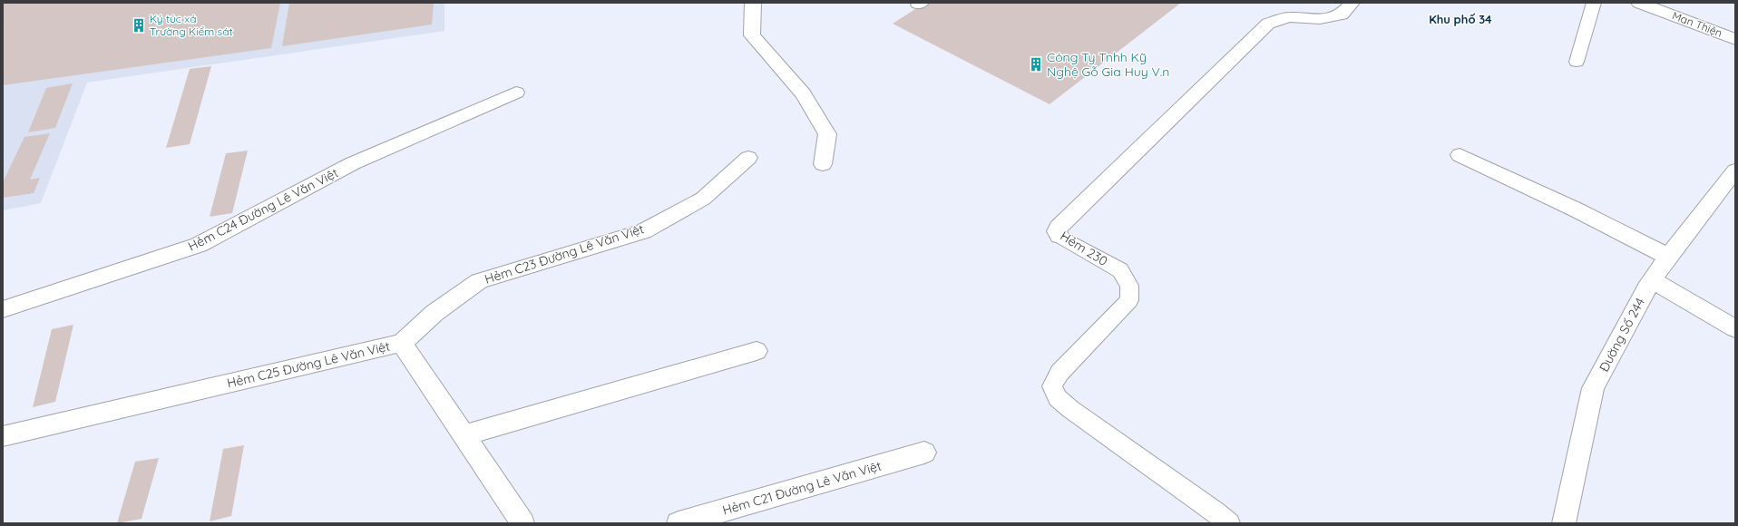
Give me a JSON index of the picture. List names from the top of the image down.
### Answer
{
  "streets": {
    "street": [
      "Man Thiện",
      "Hẻm C24 Đường Lê Văn Việt",
      "Hẻm 230",
      "Hẻm C23 Đường Lê Văn Việt",
      "Đường Số 244",
      "Hẻm C25 Đường Lê Văn Việt",
      "Hẻm C21 Đường Lê Văn Việt"
    ]
  },
  "crossings": [
    ["Hẻm C23 Đường Lê Văn Việt", "Hẻm C25 Đường Lê Văn Việt"]
  ],
  "districts": ["Khu phố 34"],
  "places": {
    "building": ["Ký túc xá Trường Kiểm sát", "Công Ty Tnhh Kỹ Nghệ Gỗ Gia Huy V.n"]
  }
}
